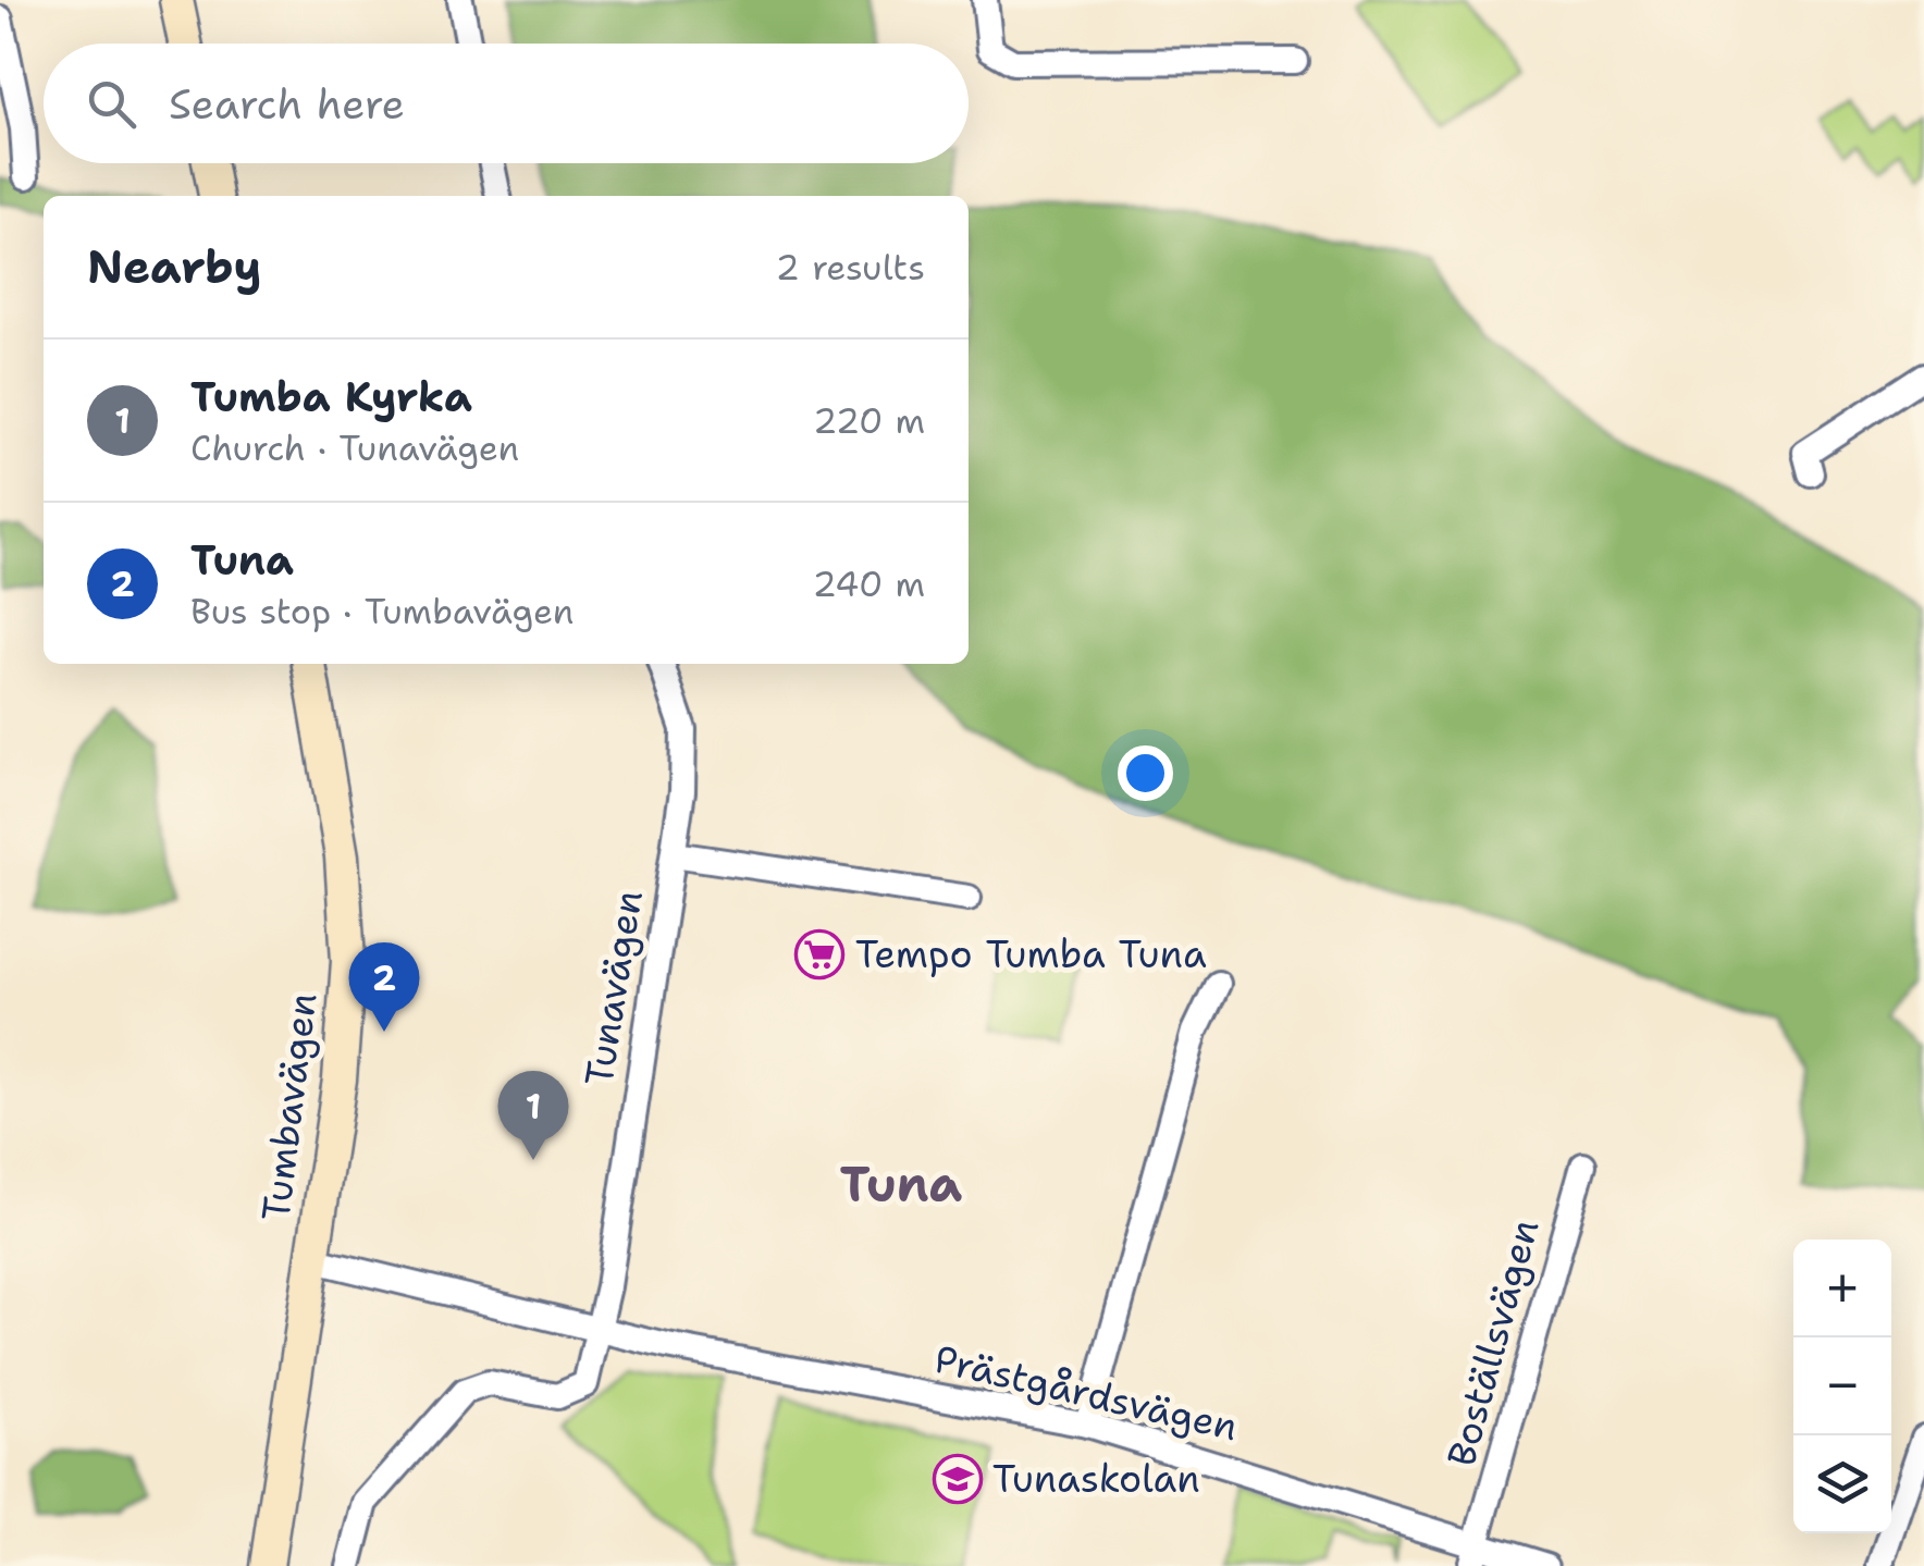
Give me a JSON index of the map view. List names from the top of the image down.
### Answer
{
  "streets": {
    "main road": ["Tumbavägen"],
    "street": ["Tunavägen", "Boställsvägen", "Prästgårdsvägen"]
  },
  "crossings": [
    ["Tunavägen", "Prästgårdsvägen"],
    ["Tumbavägen", "Prästgårdsvägen"],
    ["Boställsvägen", "Prästgårdsvägen"]
  ],
  "districts": ["Tuna"],
  "places": {
    "supermarket": ["Tempo Tumba Tuna"],
    "school or university": ["Tunaskolan"]
  },
  "page": {
    "search": "Search here",
    "heading": ["Nearby", "2 results"],
    "list": [
      {
        "mark": "1",
        "name": "Tumba Kyrka",
        "note": "Church · Tunavägen",
        "value": "220 m"
      },
      {
        "mark": "2",
        "name": "Tuna",
        "note": "Bus stop · Tumbavägen",
        "value": "240 m"
      }
    ],
    "pins": ["2", "1"],
    "map_buttons": ["+", "−"]
  }
}
